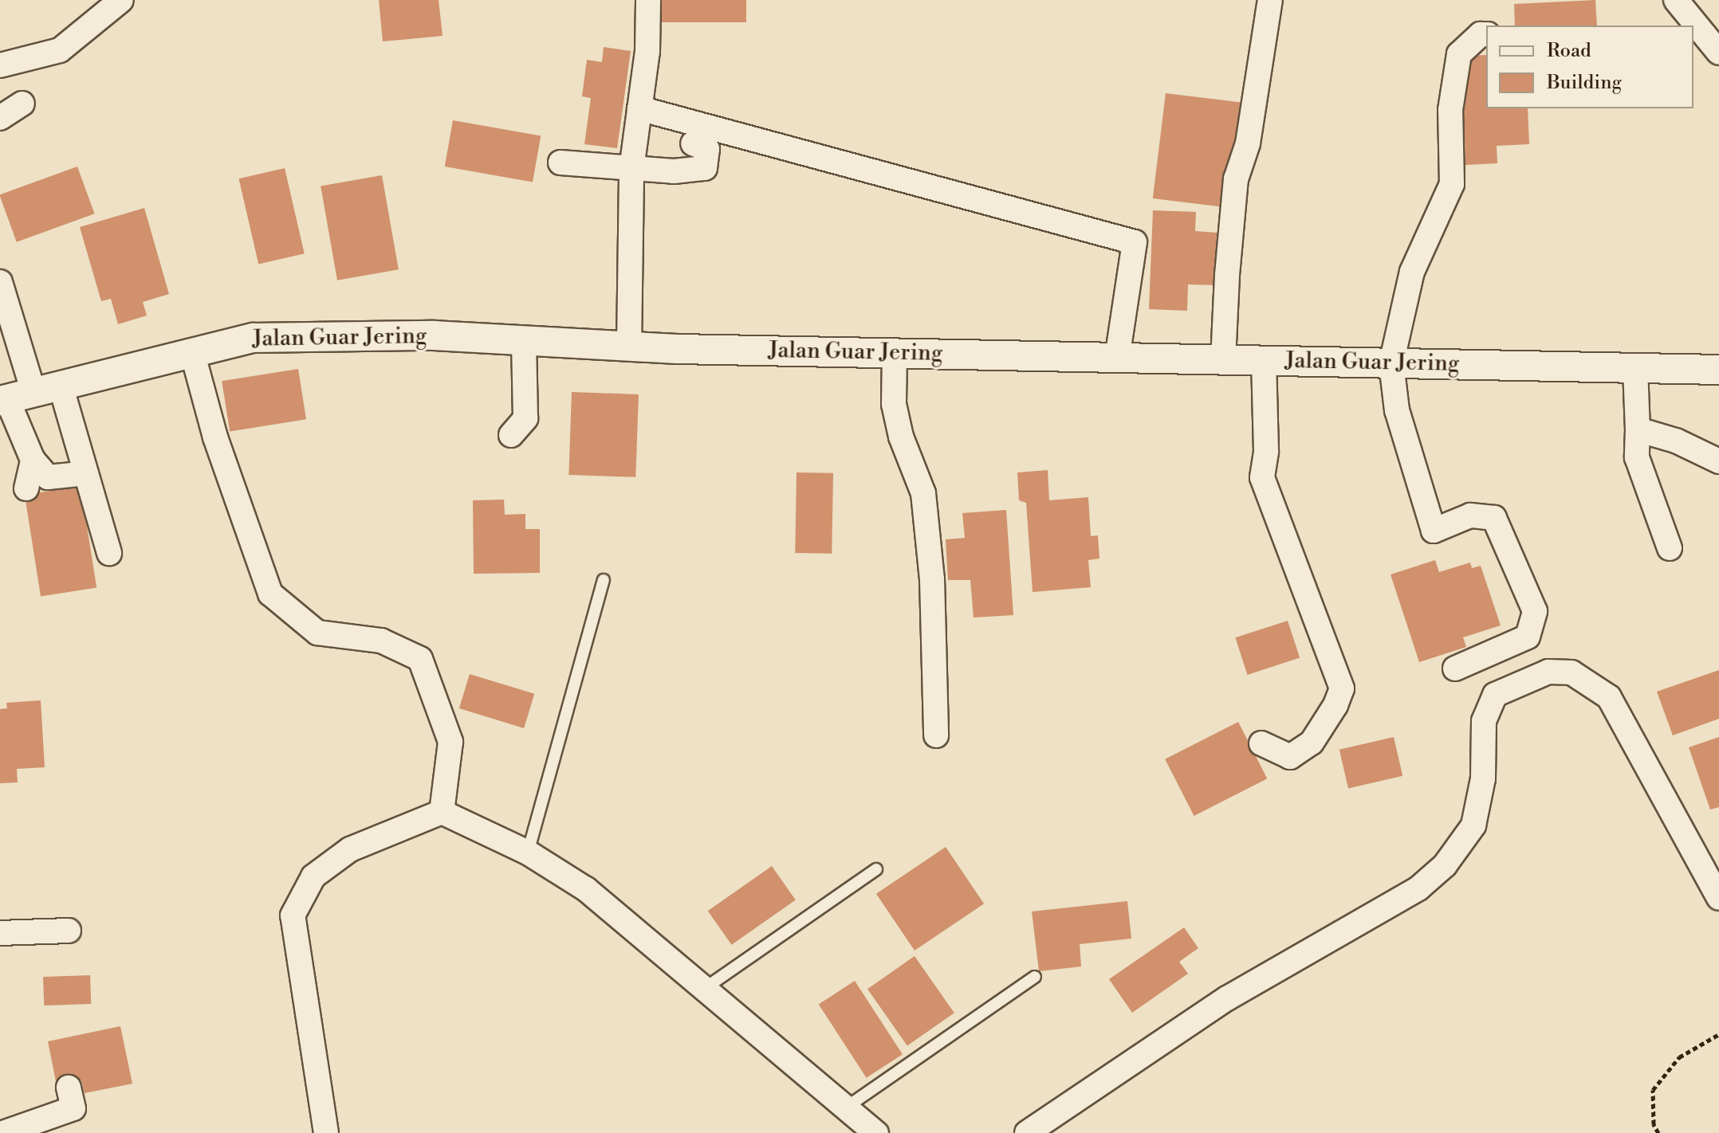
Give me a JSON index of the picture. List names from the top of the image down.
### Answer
{
  "streets": {
    "street": ["Jalan Guar Jering"]
  },
  "legend": ["Road", "Building"]
}
